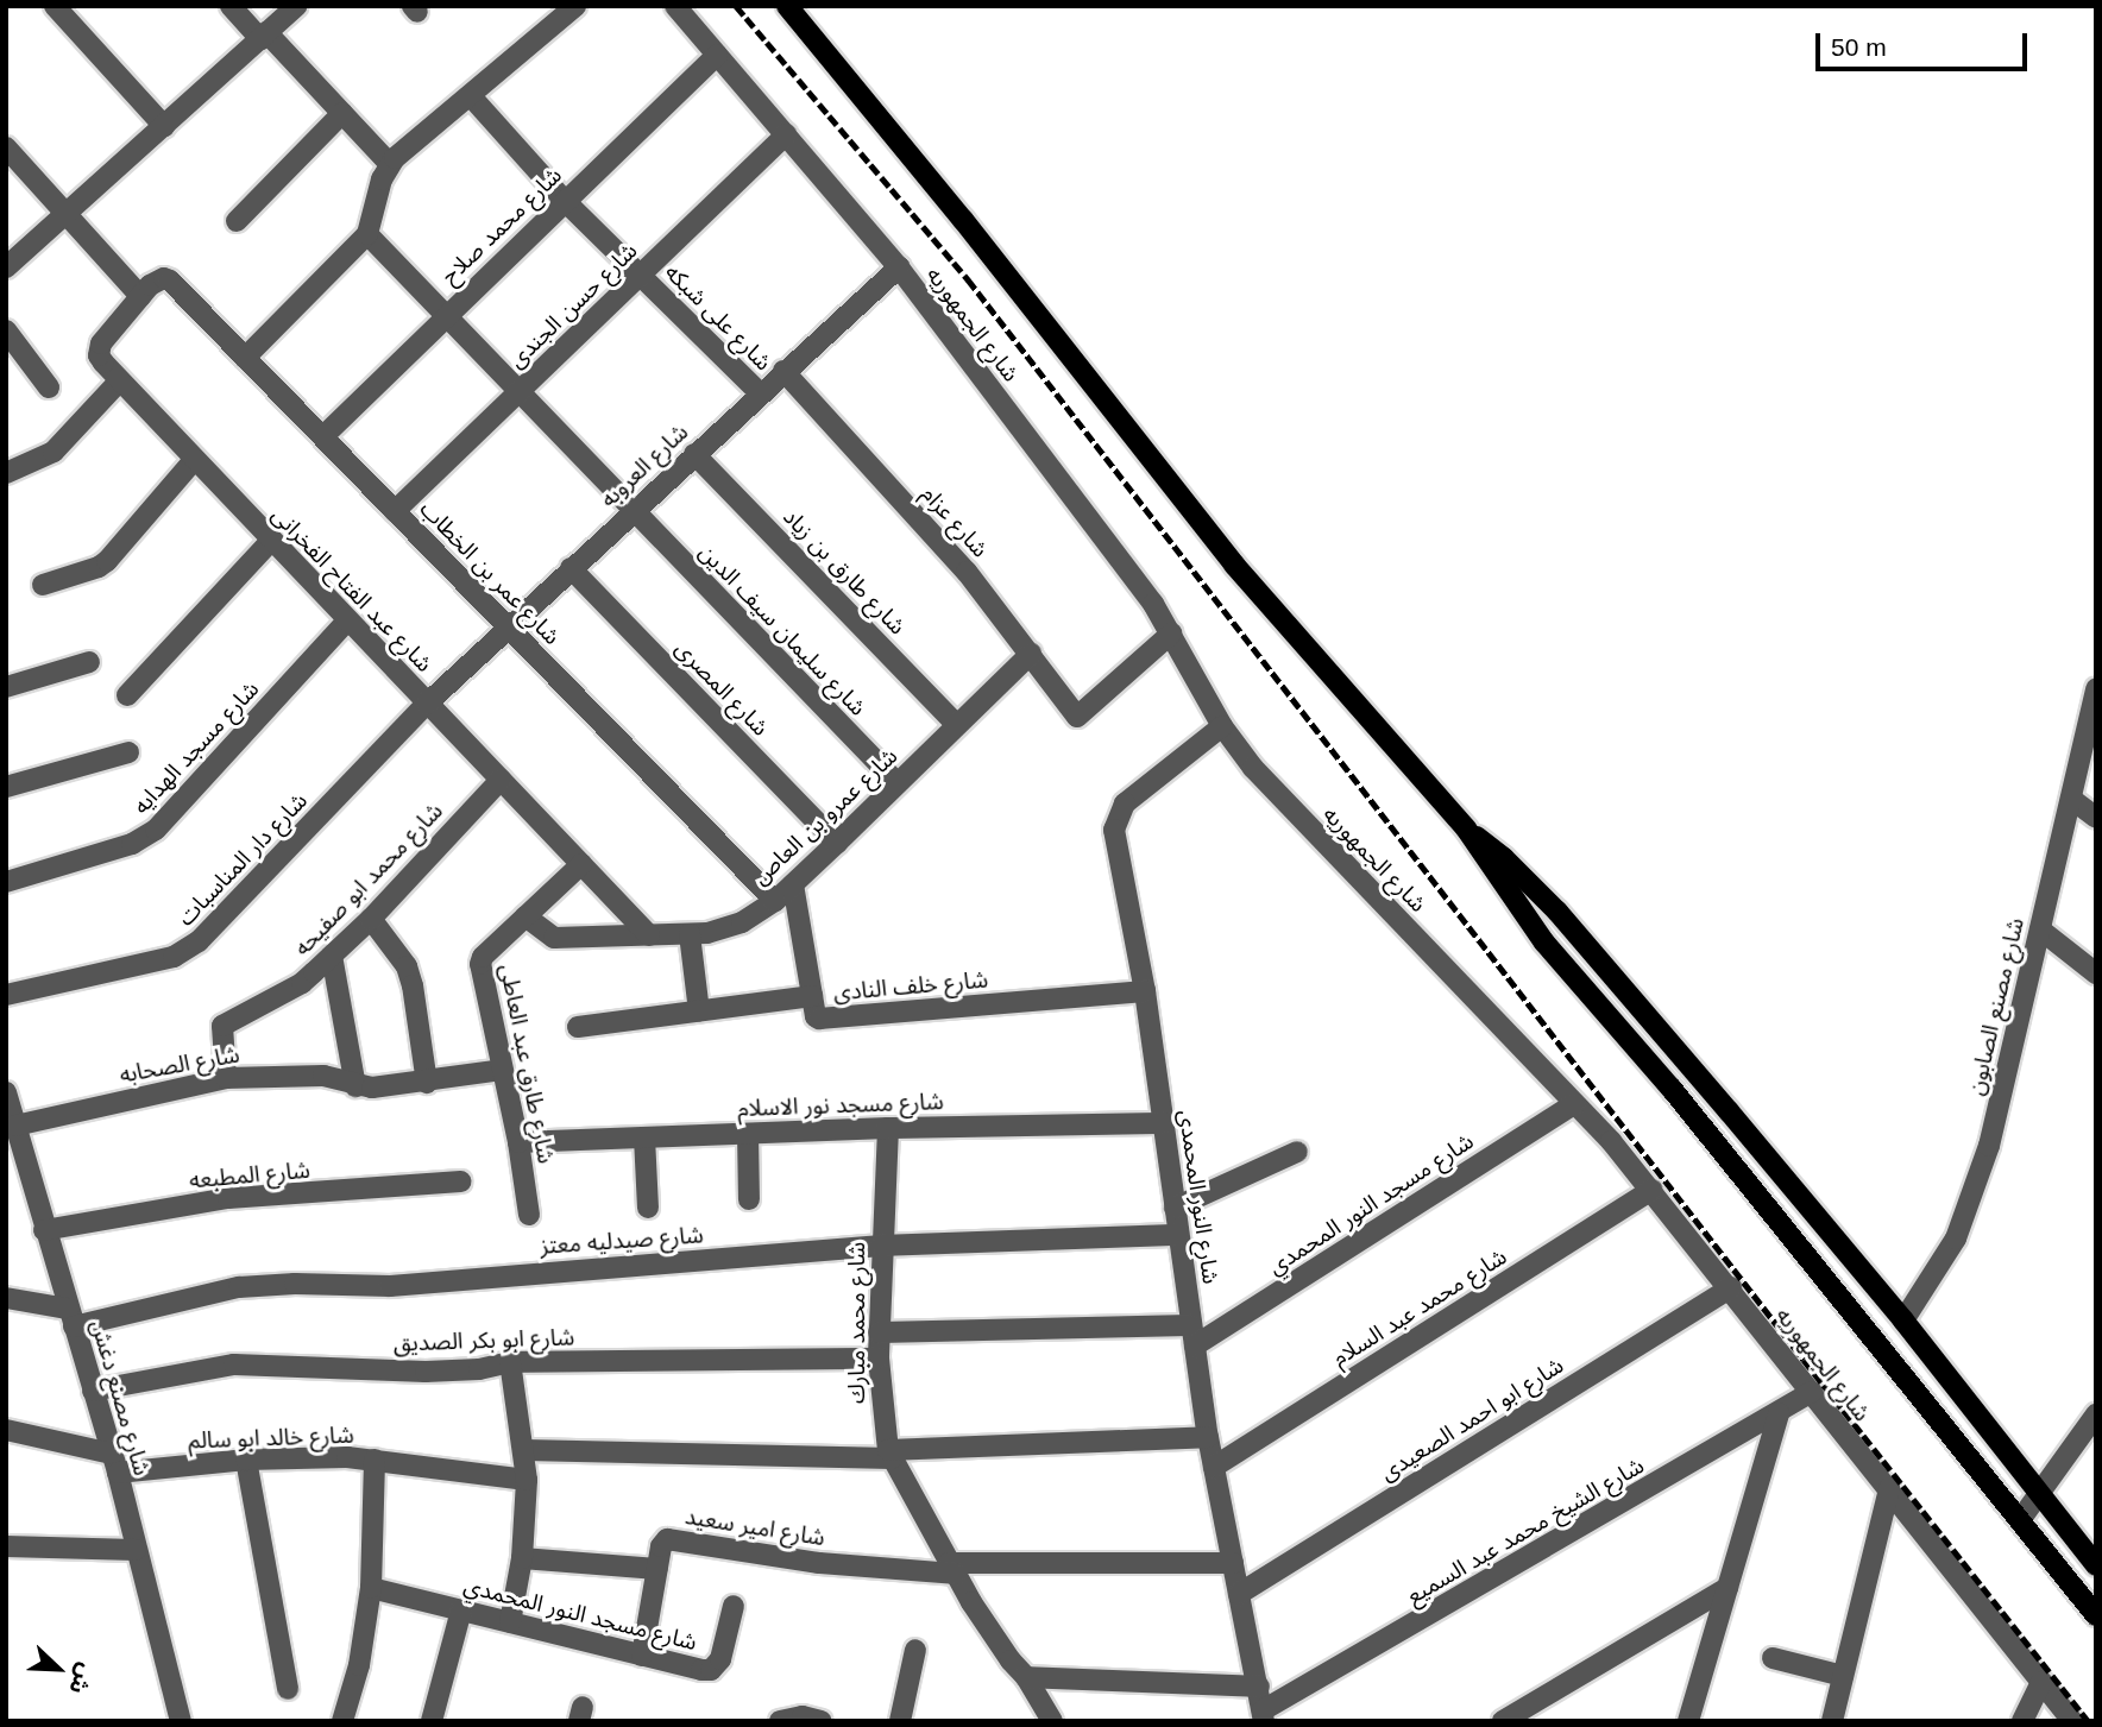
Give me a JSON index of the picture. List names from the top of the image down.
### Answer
{
  "streets": {
    "street": [
      "شارع محمد صلاح",
      "شارع حسن الجندى",
      "شارع على شبكه",
      "شارع الجمهوريه",
      "شارع العروبه",
      "شارع عزام",
      "شارع طارق بن زياد",
      "شارع عمر بن الخطاب",
      "شارع عبد الفتاح الفخرانى",
      "شارع سليمان سيف الدين",
      "شارع المصرى",
      "شارع مسجد الهدايه",
      "شارع عمرو بن العاص",
      "شارع دار المناسبات",
      "شارع محمد ابو صفيحه",
      "شارع خلف النادى",
      "شارع مصنع الصابون",
      "شارع طارق عبد العاطى",
      "شارع الصحابه",
      "شارع مسجد نور الاسلام",
      "شارع المطبعه",
      "شارع النور المحمدى",
      "شارع مسجد النور المحمدي",
      "شارع صيدليه معتز",
      "شارع محمد عبد السلام",
      "شارع محمد مبارك",
      "شارع ابو بكر الصديق",
      "شارع مصنع دغش",
      "شارع ابو احمد الصعيدى",
      "شارع خالد ابو سالم",
      "شارع امير سعيد",
      "شارع الشيخ محمد عبد السميع"
    ]
  },
  "crossings": [
    ["شارع محمد صلاح", "شارع على شبكه"],
    ["شارع محمد صلاح", "شارع الجمهوريه"],
    ["شارع محمد صلاح", "شارع عمر بن الخطاب"],
    ["شارع حسن الجندى", "شارع على شبكه"],
    ["شارع حسن الجندى", "شارع الجمهوريه"],
    ["شارع حسن الجندى", "شارع عمر بن الخطاب"],
    ["شارع على شبكه", "شارع العروبه"],
    ["شارع الجمهوريه", "شارع العروبه"],
    ["شارع الجمهوريه", "شارع عزام"],
    ["شارع الجمهوريه", "شارع النور المحمدى"],
    ["شارع الجمهوريه", "شارع مسجد النور المحمدي"],
    ["شارع الجمهوريه", "شارع محمد عبد السلام"],
    ["شارع الجمهوريه", "شارع ابو احمد الصعيدى"],
    ["شارع الجمهوريه", "شارع الشيخ محمد عبد السميع"],
    ["شارع العروبه", "شارع عزام"],
    ["شارع العروبه", "شارع طارق بن زياد"],
    ["شارع العروبه", "شارع عمر بن الخطاب"],
    ["شارع العروبه", "شارع عبد الفتاح الفخرانى"],
    ["شارع العروبه", "شارع سليمان سيف الدين"],
    ["شارع العروبه", "شارع المصرى"],
    ["شارع العروبه", "شارع دار المناسبات"],
    ["شارع عزام", "شارع عمرو بن العاص"],
    ["شارع طارق بن زياد", "شارع عمرو بن العاص"],
    ["شارع عمر بن الخطاب", "شارع عبد الفتاح الفخرانى"],
    ["شارع عمر بن الخطاب", "شارع عمرو بن العاص"],
    ["شارع عبد الفتاح الفخرانى", "شارع مسجد الهدايه"],
    ["شارع عبد الفتاح الفخرانى", "شارع عمرو بن العاص"],
    ["شارع عبد الفتاح الفخرانى", "شارع دار المناسبات"],
    ["شارع عبد الفتاح الفخرانى", "شارع محمد ابو صفيحه"],
    ["شارع عبد الفتاح الفخرانى", "شارع طارق عبد العاطى"],
    ["شارع سليمان سيف الدين", "شارع عمرو بن العاص"],
    ["شارع المصرى", "شارع عمرو بن العاص"],
    ["شارع عمرو بن العاص", "شارع خلف النادى"],
    ["شارع عمرو بن العاص", "شارع طارق عبد العاطى"],
    ["شارع محمد ابو صفيحه", "شارع الصحابه"],
    ["شارع خلف النادى", "شارع النور المحمدى"],
    ["شارع طارق عبد العاطى", "شارع الصحابه"],
    ["شارع طارق عبد العاطى", "شارع مسجد نور الاسلام"],
    ["شارع الصحابه", "شارع مصنع دغش"],
    ["شارع مسجد نور الاسلام", "شارع النور المحمدى"],
    ["شارع مسجد نور الاسلام", "شارع محمد مبارك"],
    ["شارع المطبعه", "شارع مصنع دغش"],
    ["شارع النور المحمدى", "شارع مسجد النور المحمدي"],
    ["شارع النور المحمدى", "شارع صيدليه معتز"],
    ["شارع النور المحمدى", "شارع محمد عبد السلام"],
    ["شارع النور المحمدى", "شارع ابو احمد الصعيدى"],
    ["شارع النور المحمدى", "شارع امير سعيد"],
    ["شارع النور المحمدى", "شارع الشيخ محمد عبد السميع"],
    ["شارع مسجد النور المحمدي", "شارع امير سعيد"],
    ["شارع صيدليه معتز", "شارع محمد مبارك"],
    ["شارع صيدليه معتز", "شارع مصنع دغش"],
    ["شارع محمد مبارك", "شارع ابو بكر الصديق"],
    ["شارع محمد مبارك", "شارع امير سعيد"],
    ["شارع ابو بكر الصديق", "شارع مصنع دغش"],
    ["شارع مصنع دغش", "شارع خالد ابو سالم"]
  ],
  "scale_bar": "50 m",
  "north": "bottom right"
}
